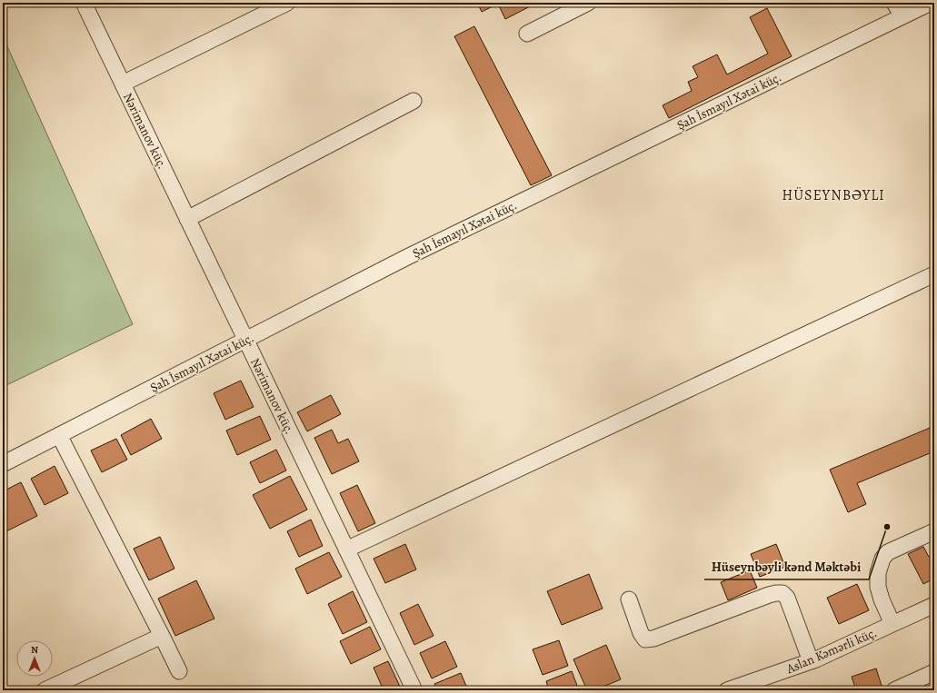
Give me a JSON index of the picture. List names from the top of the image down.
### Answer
{
  "streets": {
    "street": ["Şah İsmayıl Xətai küç.", "Nərimanov küç.", "Aslan Kəmərli küç."]
  },
  "crossings": [
    ["Şah İsmayıl Xətai küç.", "Nərimanov küç."]
  ],
  "districts": ["HÜSEYNBƏYLI"],
  "places": ["Hüseynbəyli kənd Məktəbi"],
  "north": "top"
}
